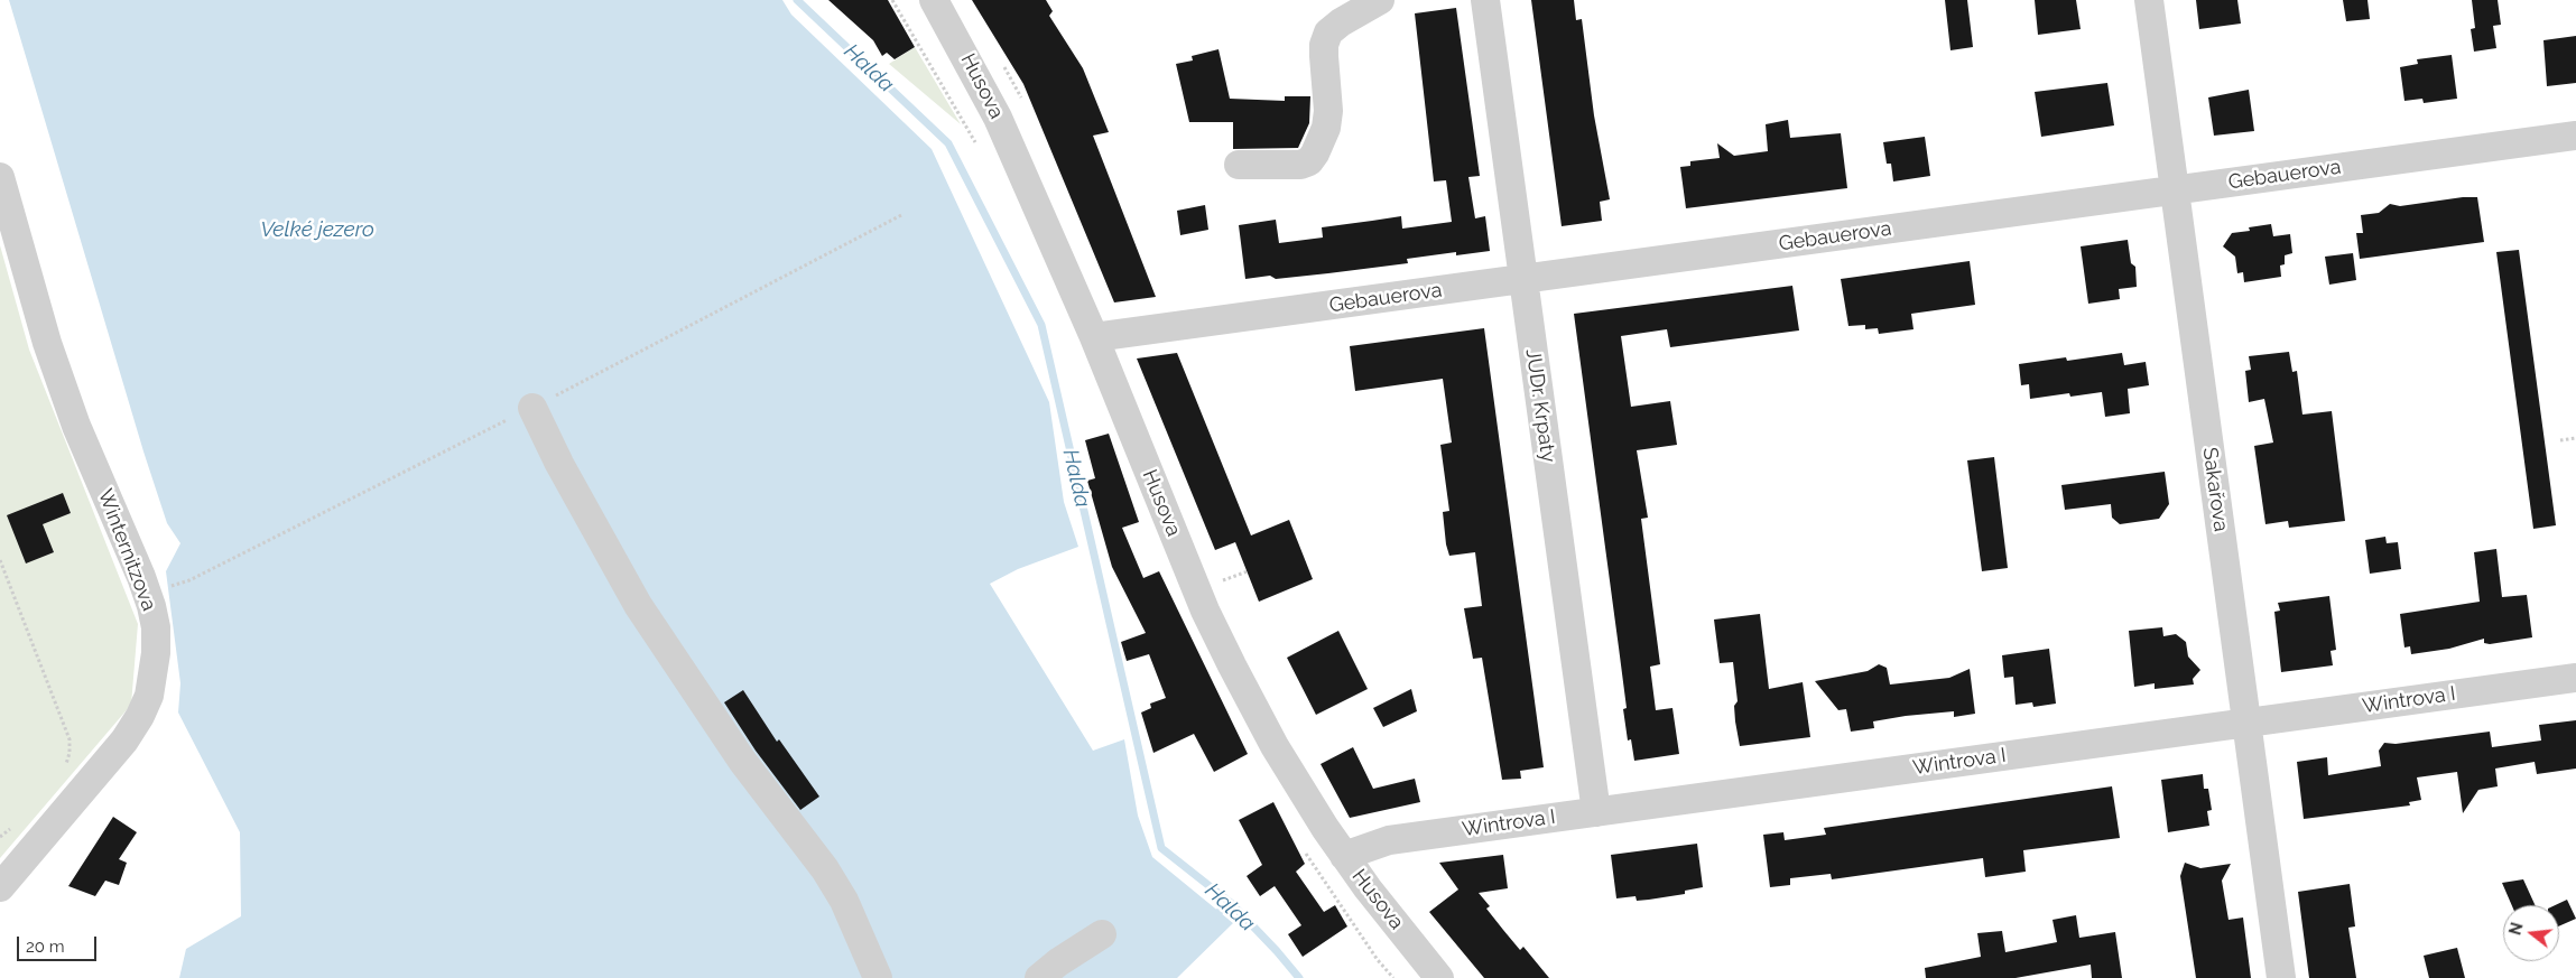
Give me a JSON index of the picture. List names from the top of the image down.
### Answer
{
  "streets": {
    "street": [
      "Husova",
      "Gebauerova",
      "JUDr. Krpaty",
      "Sakařova",
      "Winternitzova",
      "Wintrova I"
    ]
  },
  "crossings": [
    ["Husova", "Gebauerova"],
    ["Husova", "Wintrova I"],
    ["Gebauerova", "JUDr. Krpaty"],
    ["Gebauerova", "Sakařova"],
    ["JUDr. Krpaty", "Wintrova I"],
    ["Sakařova", "Wintrova I"]
  ],
  "water": ["Halda", "Velké jezero"],
  "scale_bar": "20 m",
  "north": "left"
}
